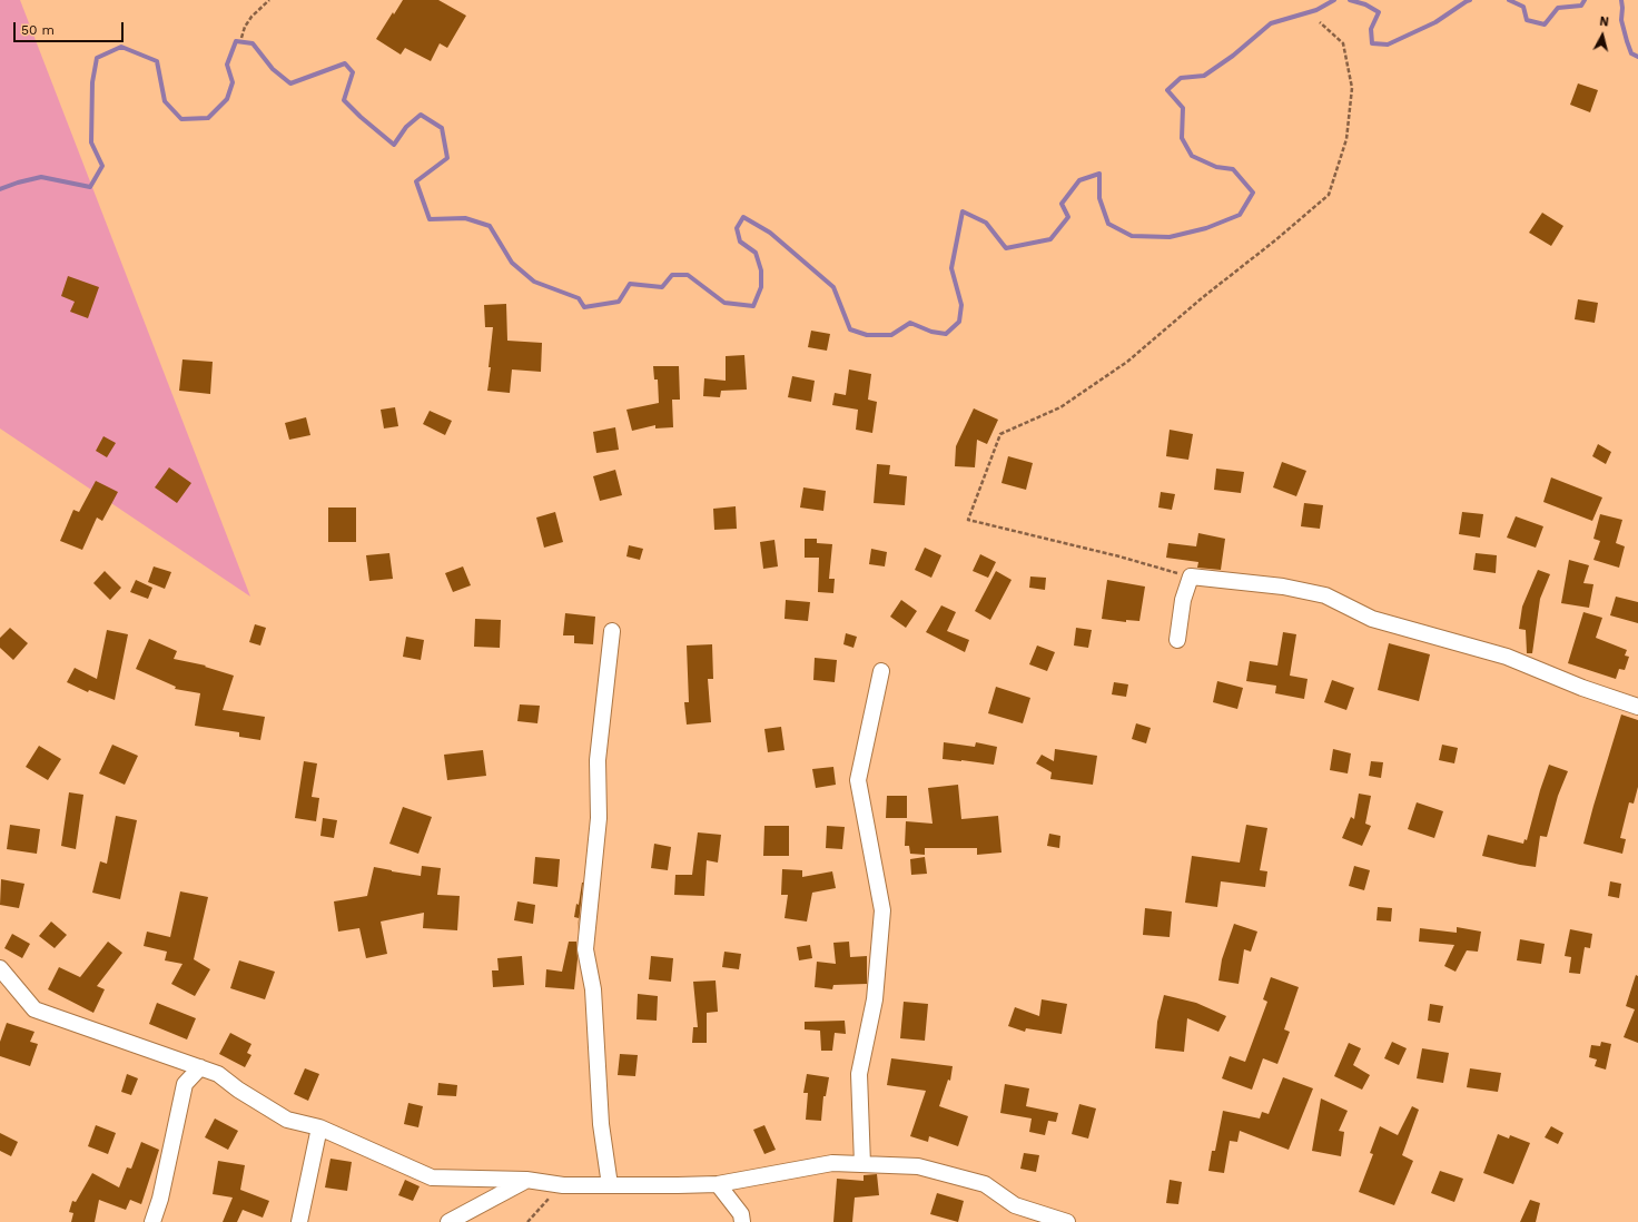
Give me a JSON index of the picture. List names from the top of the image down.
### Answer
{
  "scale_bar": "50 m",
  "north": "top"
}
